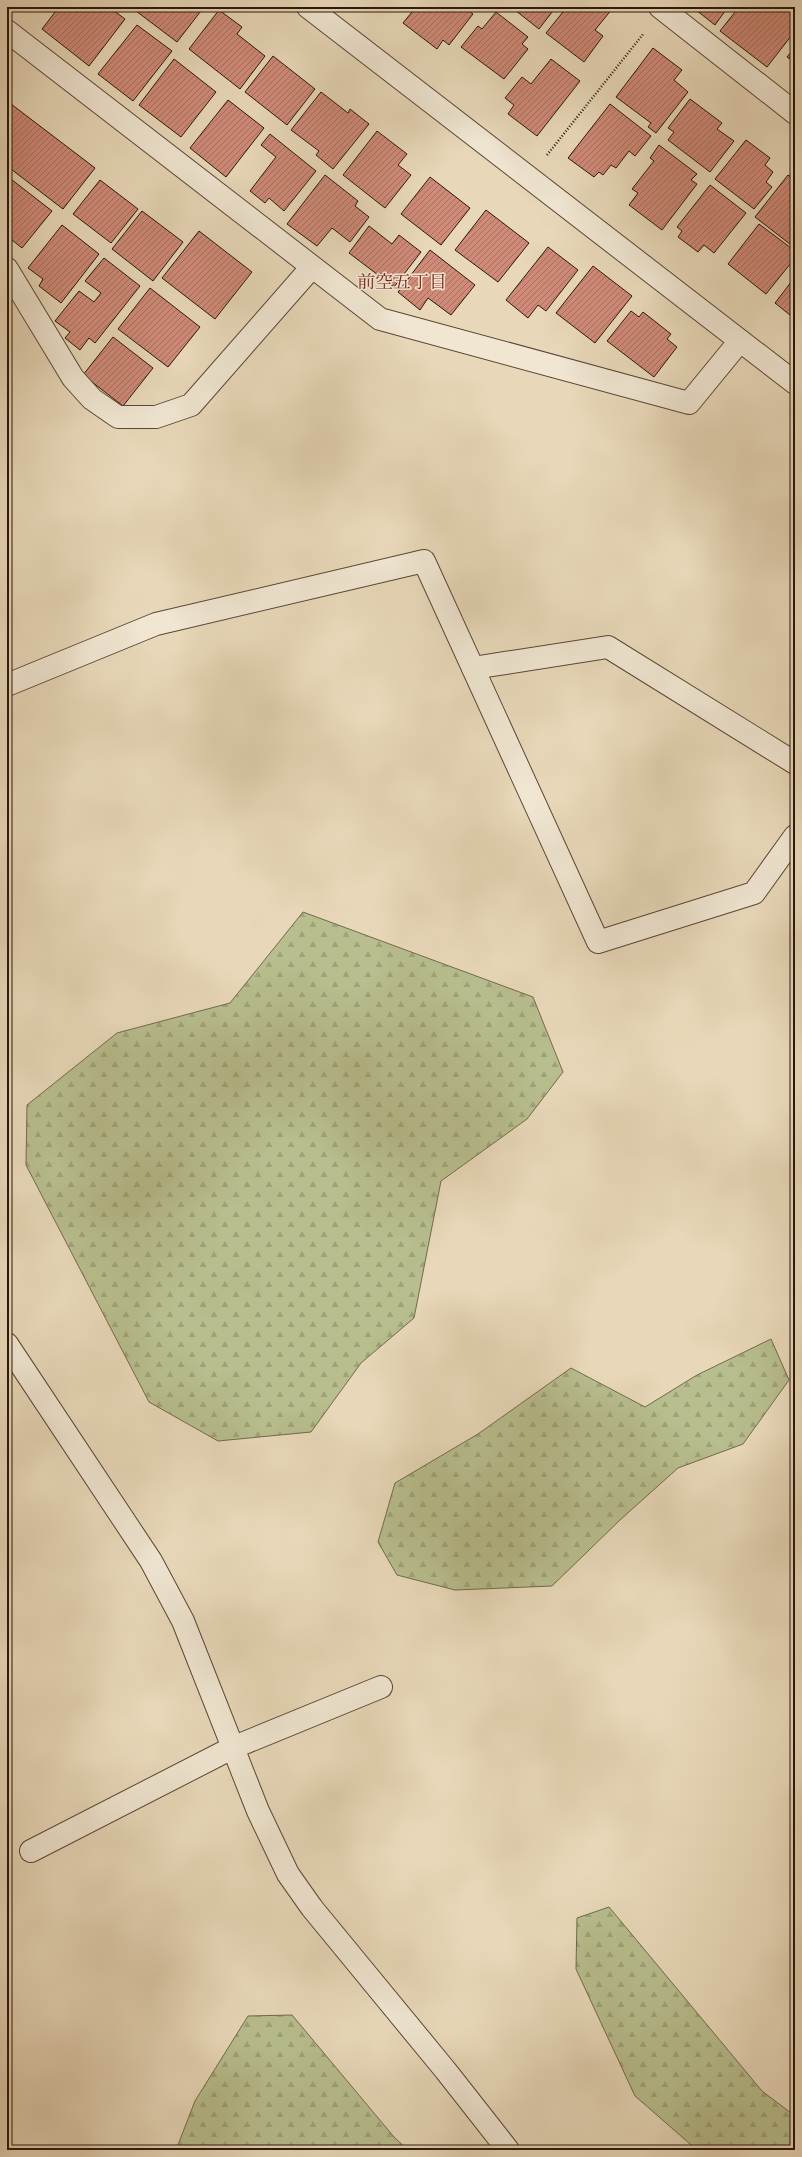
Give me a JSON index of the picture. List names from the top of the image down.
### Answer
{
  "districts": ["前空五丁目"]
}
